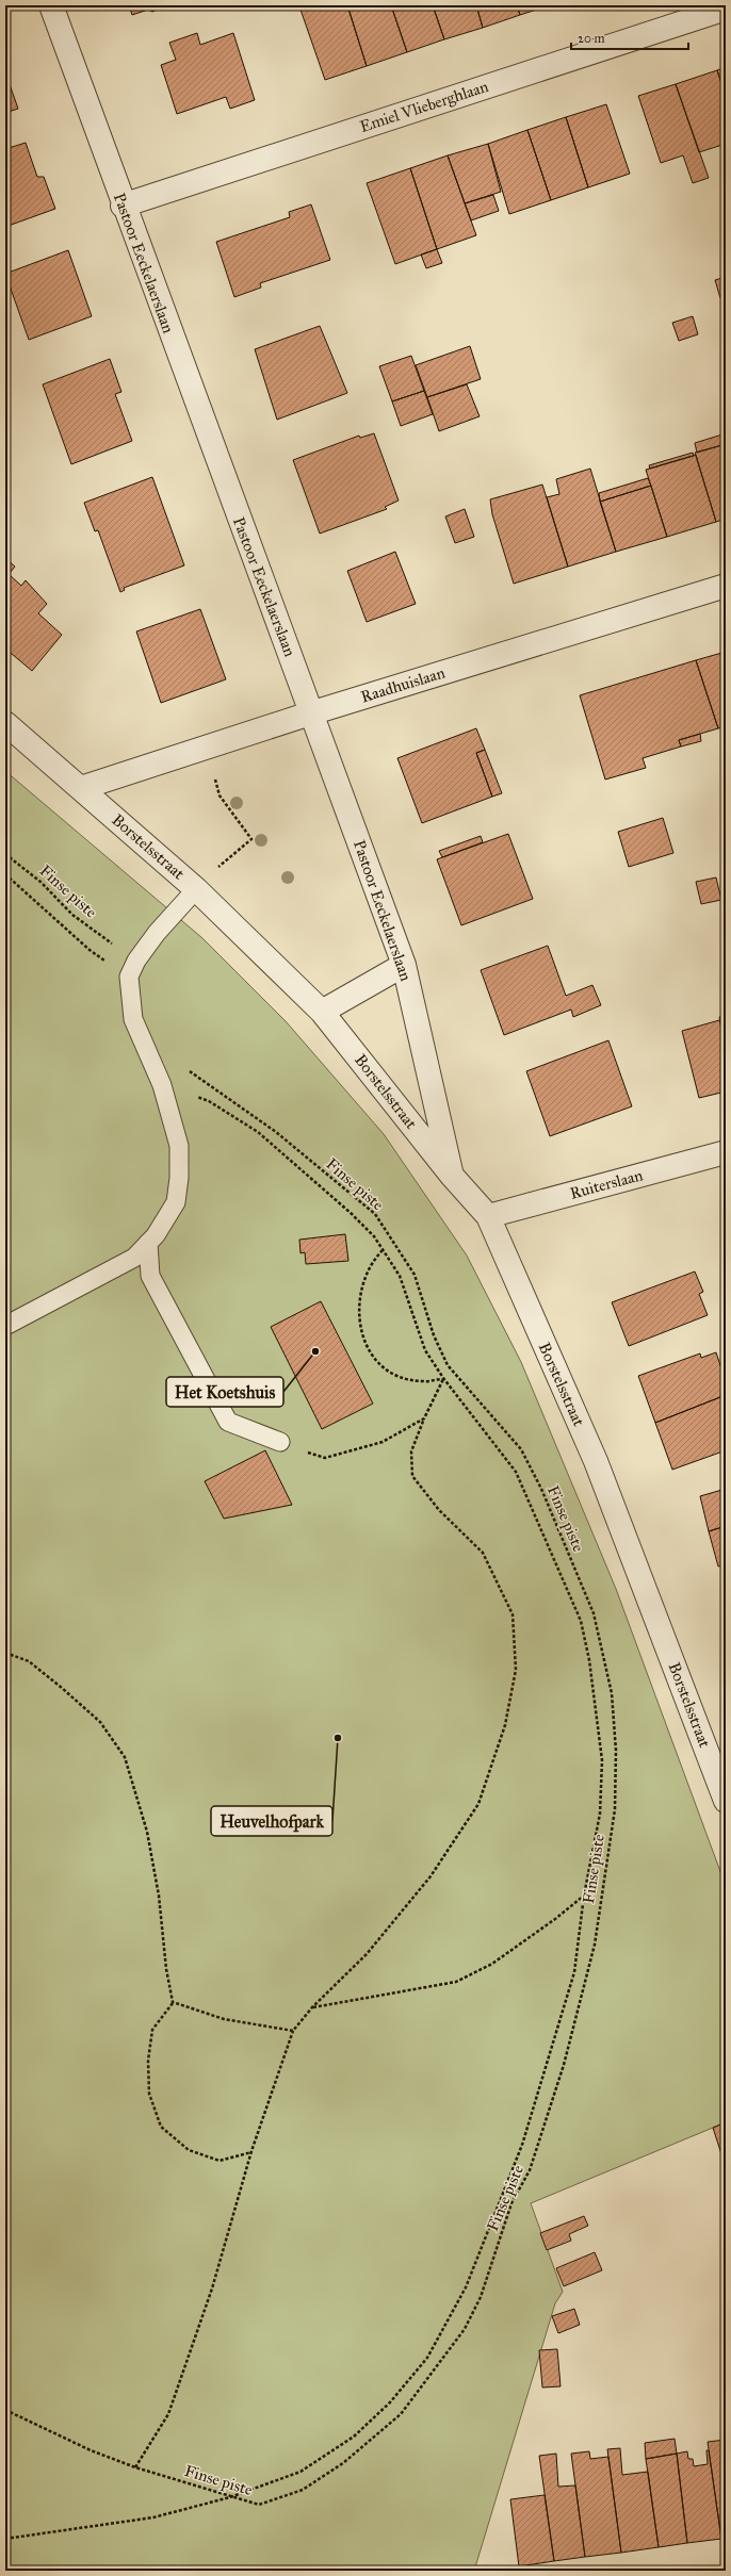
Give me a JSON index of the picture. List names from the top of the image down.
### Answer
{
  "streets": {
    "street": [
      "Emiel Vlieberghlaan",
      "Pastoor Eeckelaerslaan",
      "Raadhuislaan",
      "Borstelsstraat",
      "Ruiterslaan"
    ],
    "path": ["Finse piste"]
  },
  "crossings": [
    ["Emiel Vlieberghlaan", "Pastoor Eeckelaerslaan"],
    ["Pastoor Eeckelaerslaan", "Raadhuislaan"],
    ["Pastoor Eeckelaerslaan", "Borstelsstraat"],
    ["Raadhuislaan", "Borstelsstraat"],
    ["Borstelsstraat", "Ruiterslaan"]
  ],
  "places": ["Het Koetshuis", "Heuvelhofpark"],
  "scale_bar": "20 m"
}
